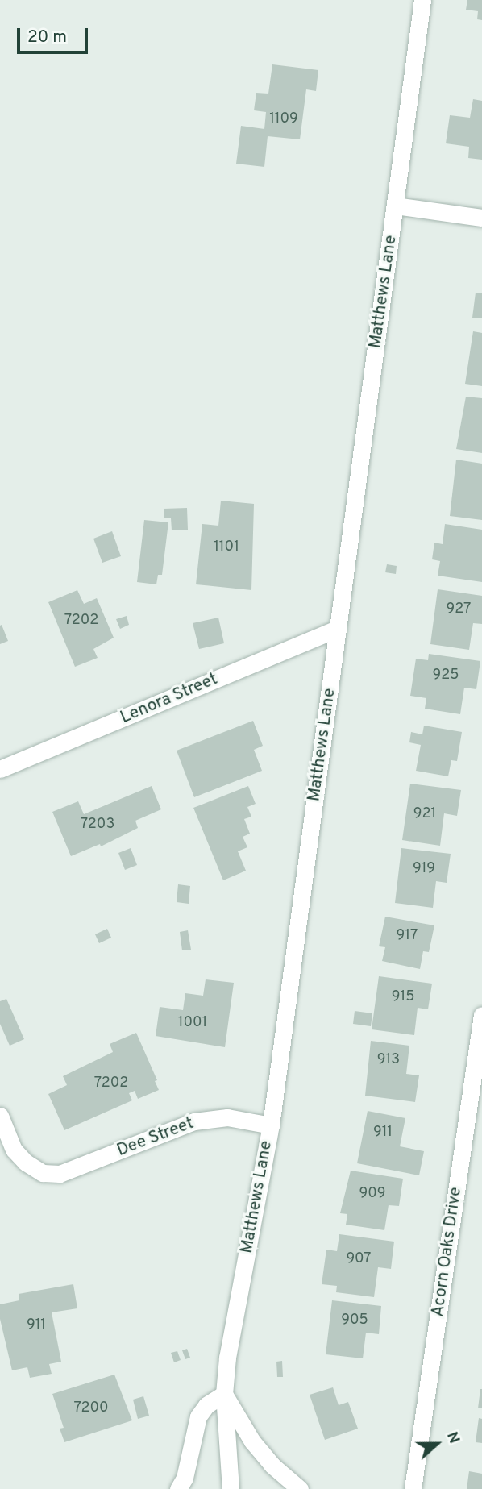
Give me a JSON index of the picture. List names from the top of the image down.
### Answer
{
  "streets": {
    "street": [
      "Matthews Lane",
      "Lenora Street",
      "Dee Street",
      "Acorn Oaks Drive"
    ]
  },
  "crossings": [
    ["Matthews Lane", "Lenora Street"],
    ["Matthews Lane", "Dee Street"]
  ],
  "house_numbers": [
    "1109",
    "1101",
    "927",
    "7202",
    "925",
    "921",
    "7203",
    "919",
    "917",
    "915",
    "1001",
    "913",
    "7202",
    "911",
    "909",
    "907",
    "905",
    "911",
    "7200"
  ],
  "scale_bar": "20 m",
  "north": "right"
}
